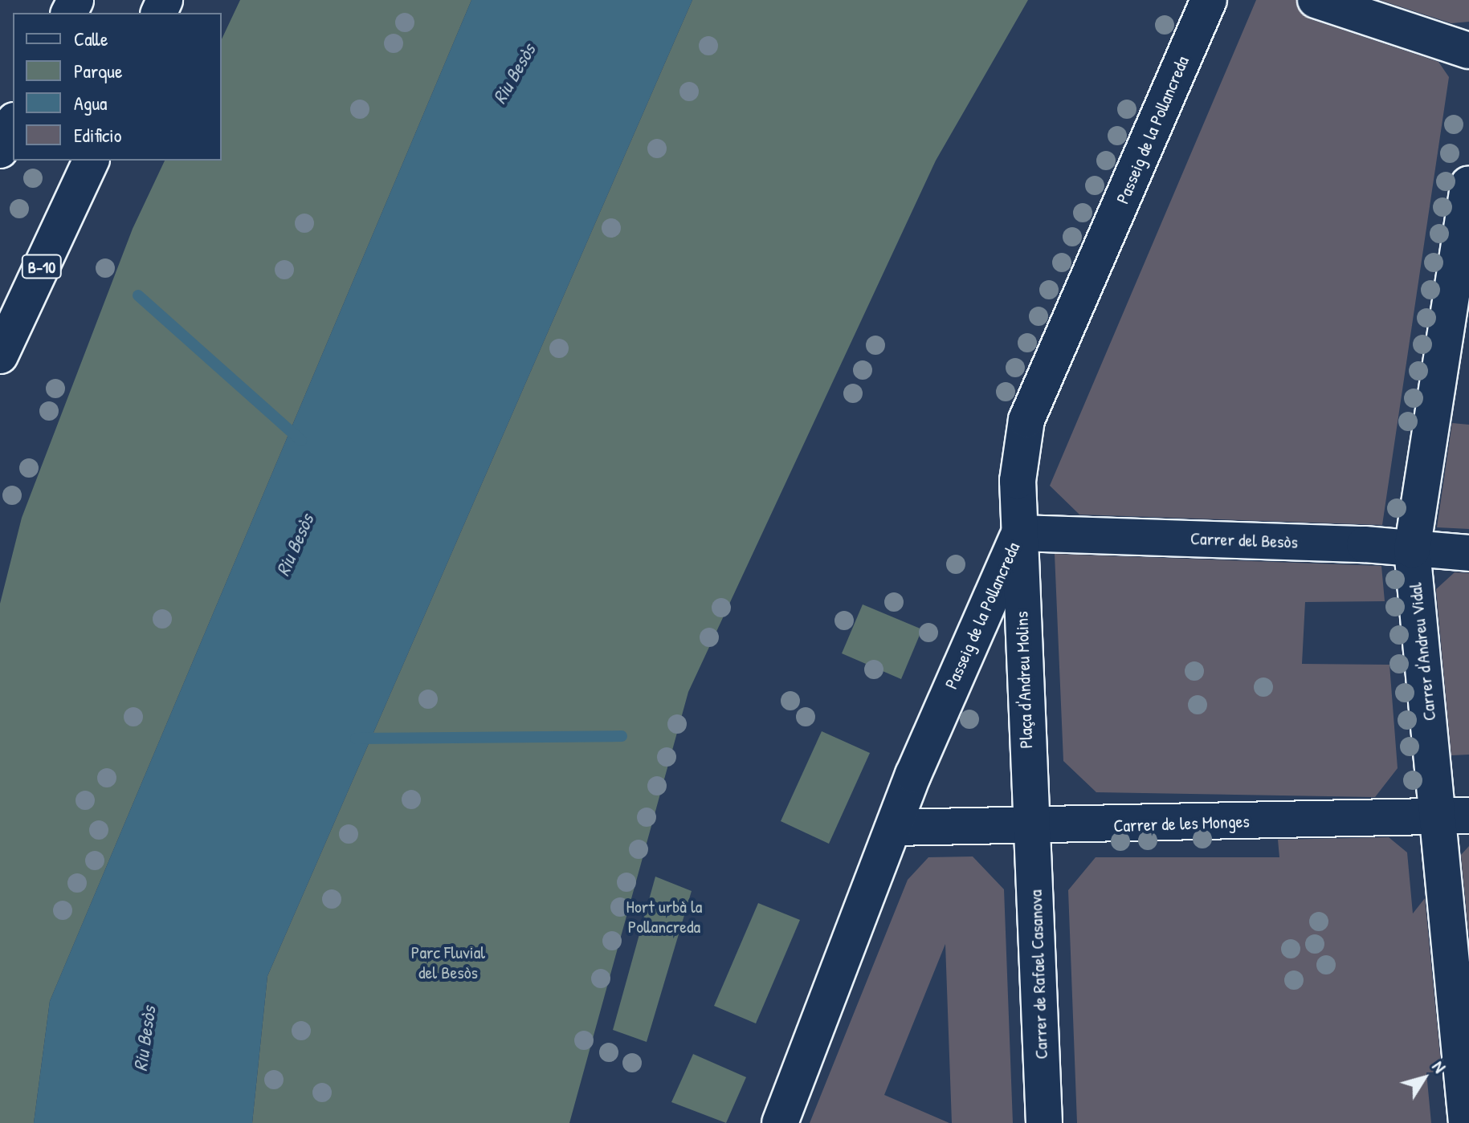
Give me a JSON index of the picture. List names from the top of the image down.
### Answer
{
  "streets": {
    "main road": [
      "Passeig de la Pollancreda",
      "B-10",
      "Carrer del Besòs",
      "Carrer d'Andreu Vidal",
      "Plaça d'Andreu Molins",
      "Carrer de les Monges",
      "Carrer de Rafael Casanova"
    ]
  },
  "crossings": [
    ["Passeig de la Pollancreda", "Carrer del Besòs"],
    ["Passeig de la Pollancreda", "Plaça d'Andreu Molins"],
    ["Passeig de la Pollancreda", "Carrer de les Monges"],
    ["Carrer del Besòs", "Carrer d'Andreu Vidal"],
    ["Carrer del Besòs", "Plaça d'Andreu Molins"],
    ["Carrer d'Andreu Vidal", "Carrer de les Monges"],
    ["Plaça d'Andreu Molins", "Carrer de les Monges"],
    ["Plaça d'Andreu Molins", "Carrer de Rafael Casanova"],
    ["Carrer de les Monges", "Carrer de Rafael Casanova"]
  ],
  "water": ["Riu Besòs"],
  "parks": ["Hort urbà la Pollancreda", "Parc Fluvial del Besòs"],
  "legend": [
    "Calle",
    "Parque",
    "Agua",
    "Edificio"
  ],
  "north": "top right"
}
